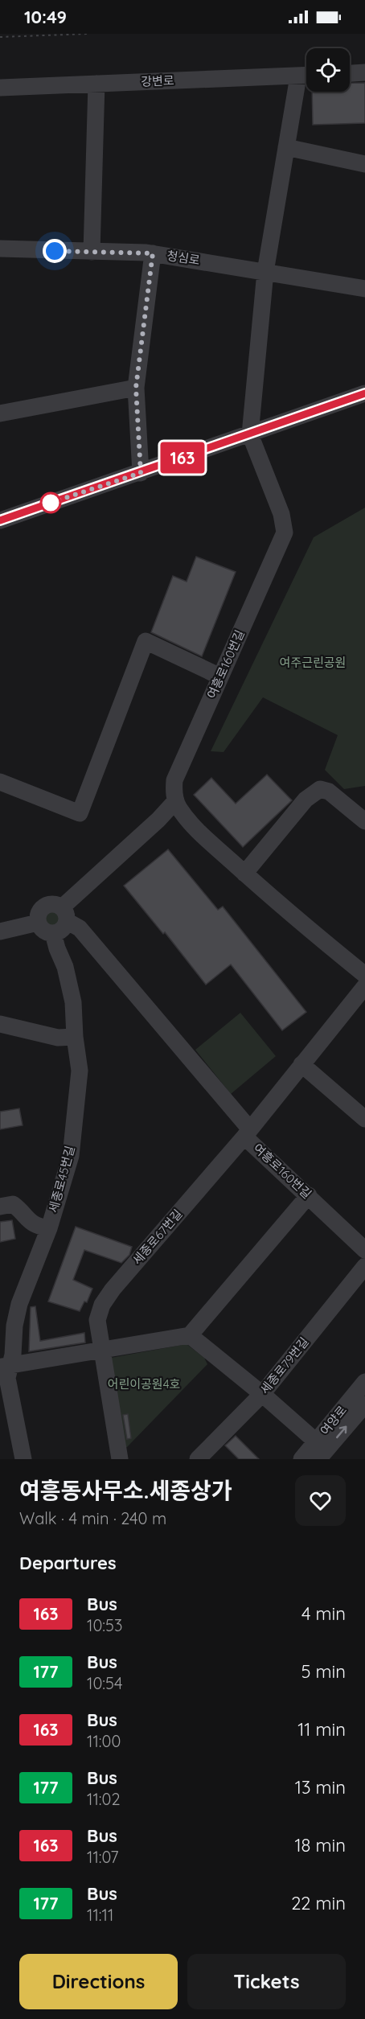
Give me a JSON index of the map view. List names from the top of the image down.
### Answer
{
  "streets": {
    "street": [
      "강변로",
      "청심로",
      "여흥로160번길",
      "세종로45번길",
      "세종로67번길",
      "세종로79번길",
      "여양로"
    ]
  },
  "crossings": [
    ["여흥로160번길", "세종로67번길"]
  ],
  "parks": ["여주근린공원", "어린이공원4호"],
  "lines": ["bus line 163"],
  "page": {
    "status": "10:49",
    "on_map": "163",
    "heading": [
      ["여흥동사무소.세종상가", "Walk · 4 min · 240 m"],
      "Departures"
    ],
    "list": [
      {
        "mark": "163",
        "name": "Bus",
        "note": "10:53",
        "value": "4 min"
      },
      {
        "mark": "177",
        "name": "Bus",
        "note": "10:54",
        "value": "5 min"
      },
      {
        "mark": "163",
        "name": "Bus",
        "note": "11:00",
        "value": "11 min"
      },
      {
        "mark": "177",
        "name": "Bus",
        "note": "11:02",
        "value": "13 min"
      },
      {
        "mark": "163",
        "name": "Bus",
        "note": "11:07",
        "value": "18 min"
      },
      {
        "mark": "177",
        "name": "Bus",
        "note": "11:11",
        "value": "22 min"
      }
    ],
    "buttons": ["Directions", "Tickets"]
  }
}
